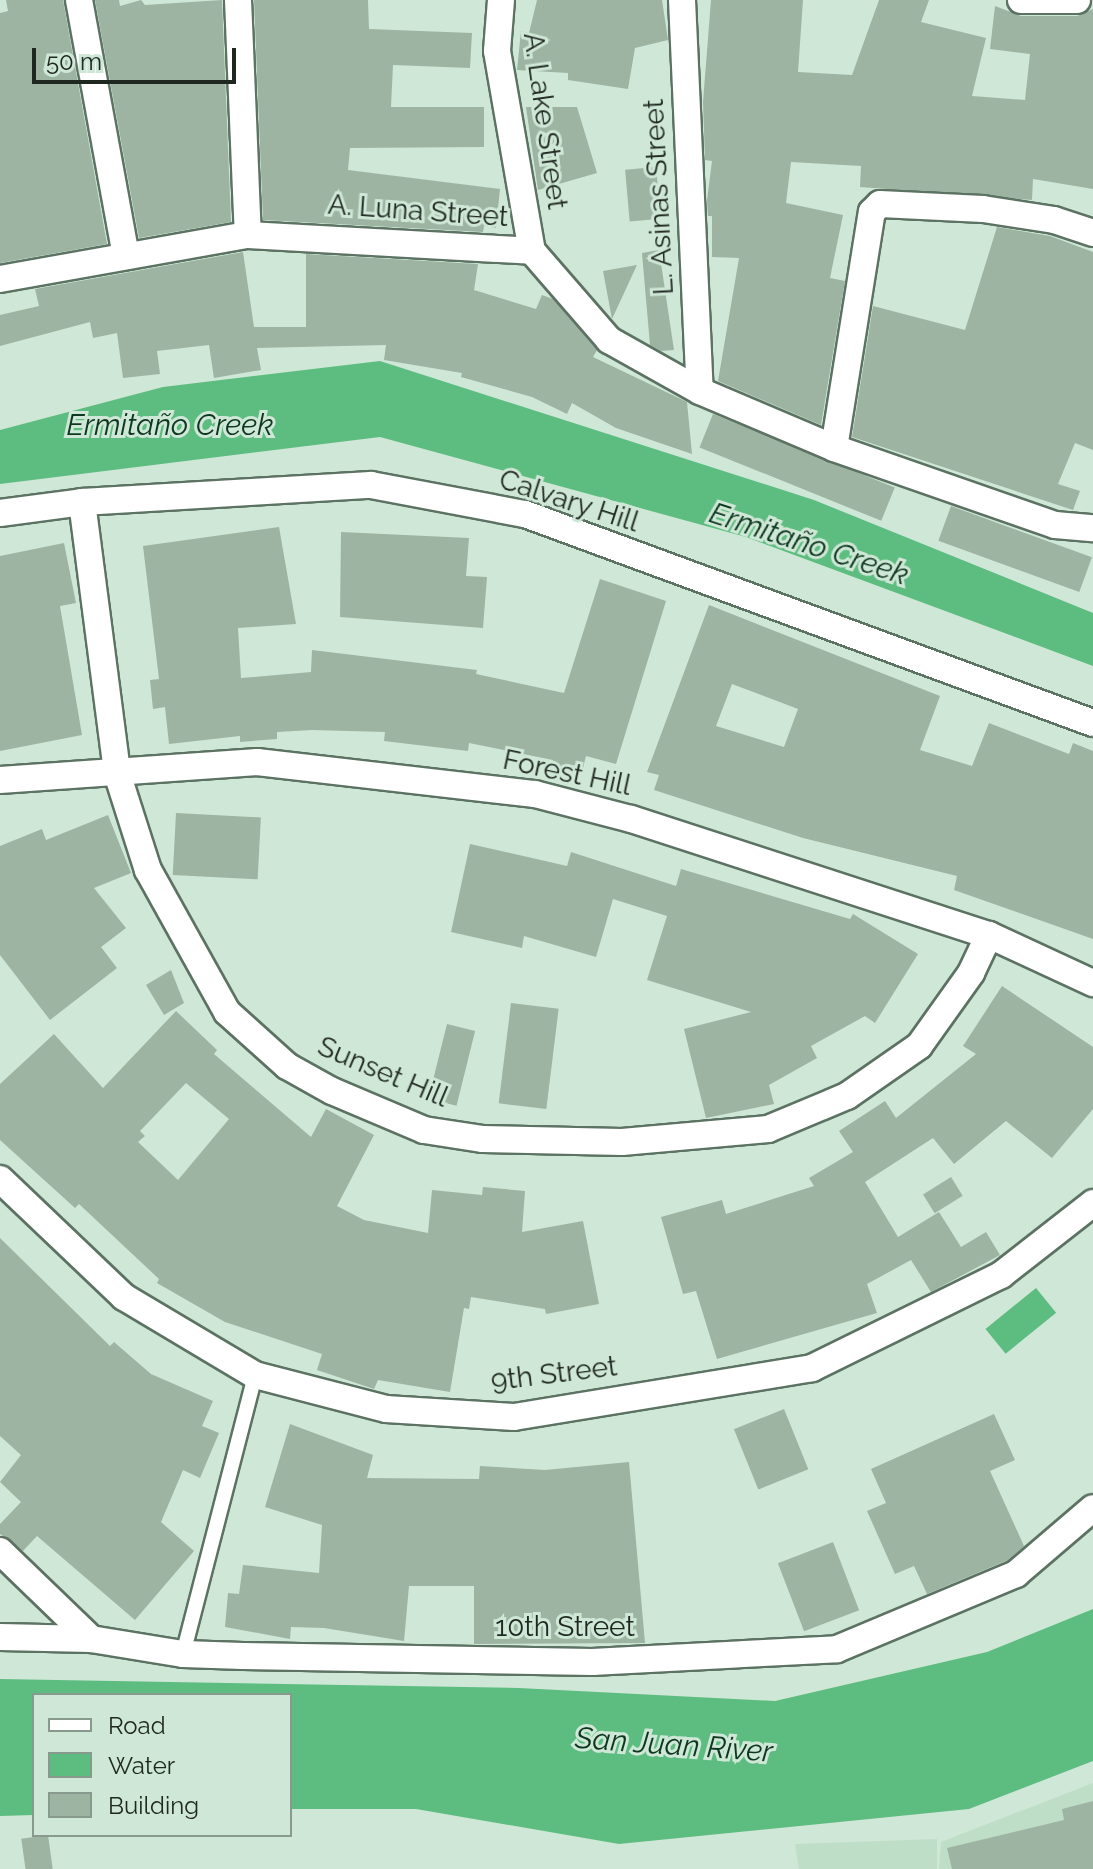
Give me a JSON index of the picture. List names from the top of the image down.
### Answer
{
  "streets": {
    "street": [
      "A. Lake Street",
      "L. Asinas Street",
      "A. Luna Street",
      "Calvary Hill",
      "Forest Hill",
      "Sunset Hill",
      "9th Street",
      "10th Street"
    ]
  },
  "crossings": [
    ["A. Lake Street", "A. Luna Street"],
    ["L. Asinas Street", "A. Luna Street"],
    ["Calvary Hill", "Sunset Hill"],
    ["Forest Hill", "Sunset Hill"]
  ],
  "water": ["Ermitaño Creek", "San Juan River"],
  "legend": ["Road", "Water", "Building"],
  "scale_bar": "50 m"
}
